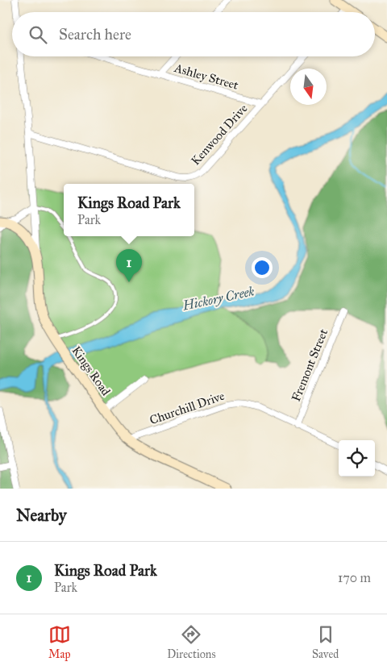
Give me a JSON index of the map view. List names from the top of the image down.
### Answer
{
  "streets": {
    "street": [
      "Ashley Street",
      "Kenwood Drive",
      "Fremont Street",
      "Kings Road",
      "Churchill Drive"
    ]
  },
  "crossings": [
    ["Ashley Street", "Kenwood Drive"],
    ["Fremont Street", "Churchill Drive"],
    ["Kings Road", "Churchill Drive"]
  ],
  "water": ["Hickory Creek"],
  "north": "bottom",
  "page": {
    "search": "Search here",
    "popup": ["Kings Road Park", "Park"],
    "pins": "1",
    "heading": "Nearby",
    "list": [
      {
        "mark": "1",
        "name": "Kings Road Park",
        "note": "Park",
        "value": "170 m"
      }
    ],
    "nav": ["Map", "Directions", "Saved"]
  }
}
